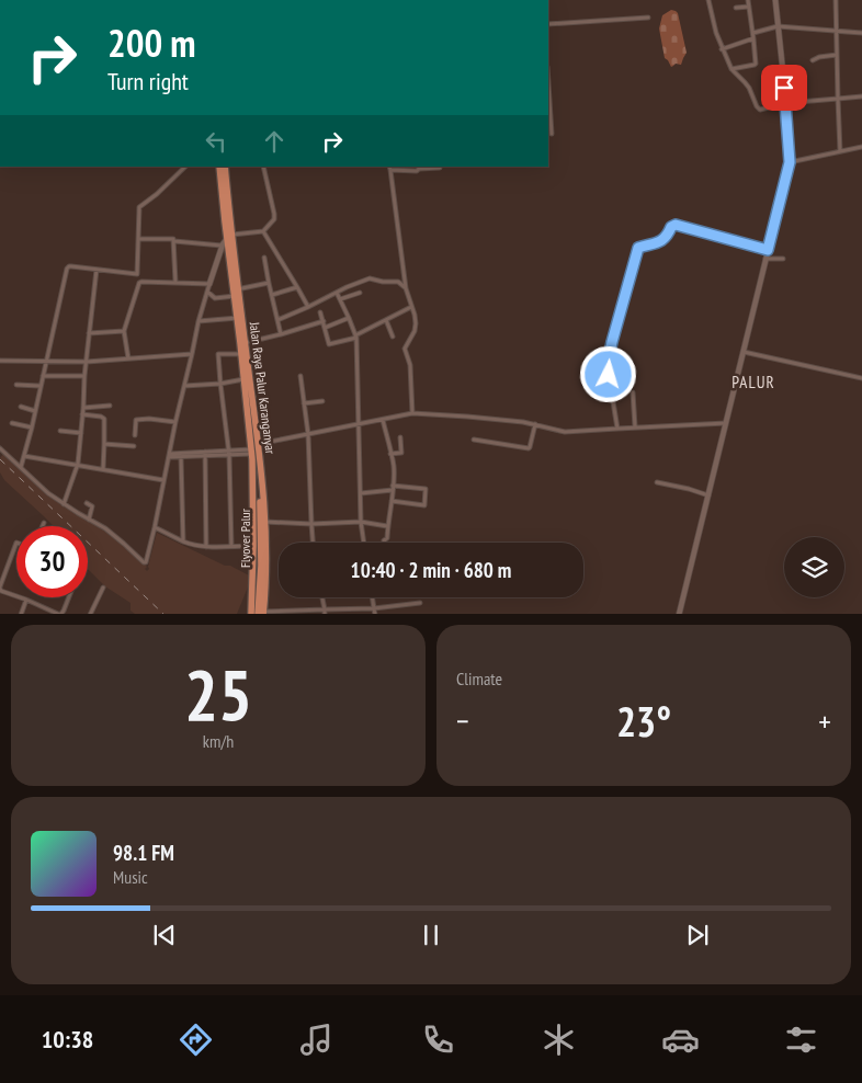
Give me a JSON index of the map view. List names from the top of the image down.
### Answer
{
  "streets": {
    "main road": ["Jalan Raya Palur Karanganyar", "Flyover Palur"]
  },
  "crossings": [
    ["Jalan Raya Palur Karanganyar", "Flyover Palur"]
  ],
  "districts": ["PALUR"],
  "page": {
    "turn": ["200 m", "Turn right"],
    "limit": "30",
    "trip": "10:40 · 2 min · 680 m",
    "tile": [
      ["25", "km/h"],
      "Climate"
    ],
    "heat": ["−", "23°", "+"],
    "song": ["98.1 FM", "Music"],
    "tabs": "10:38"
  }
}
